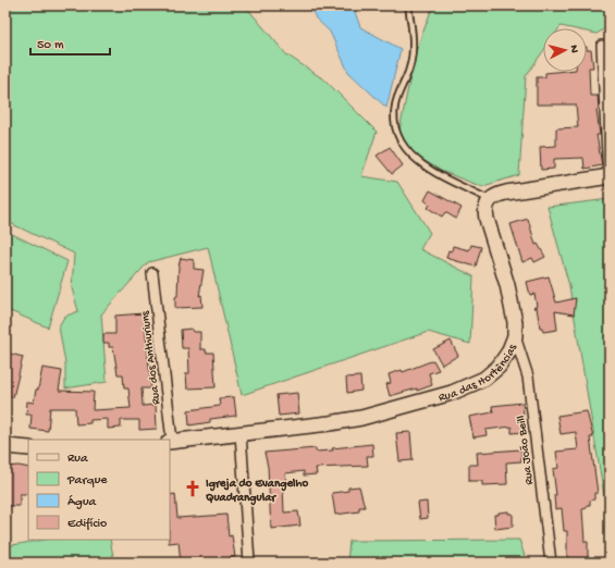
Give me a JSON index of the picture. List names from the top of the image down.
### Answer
{
  "streets": {
    "street": ["Rua dos Anthuriuns", "Rua das Hortências", "Rua João Beill"]
  },
  "crossings": [
    ["Rua dos Anthuriuns", "Rua das Hortências"],
    ["Rua das Hortências", "Rua João Beill"]
  ],
  "places": {
    "church": ["Igreja do Evangelho Quadrangular"]
  },
  "legend": [
    "Rua",
    "Parque",
    "Água",
    "Edifício"
  ],
  "scale_bar": "50 m",
  "north": "right"
}
